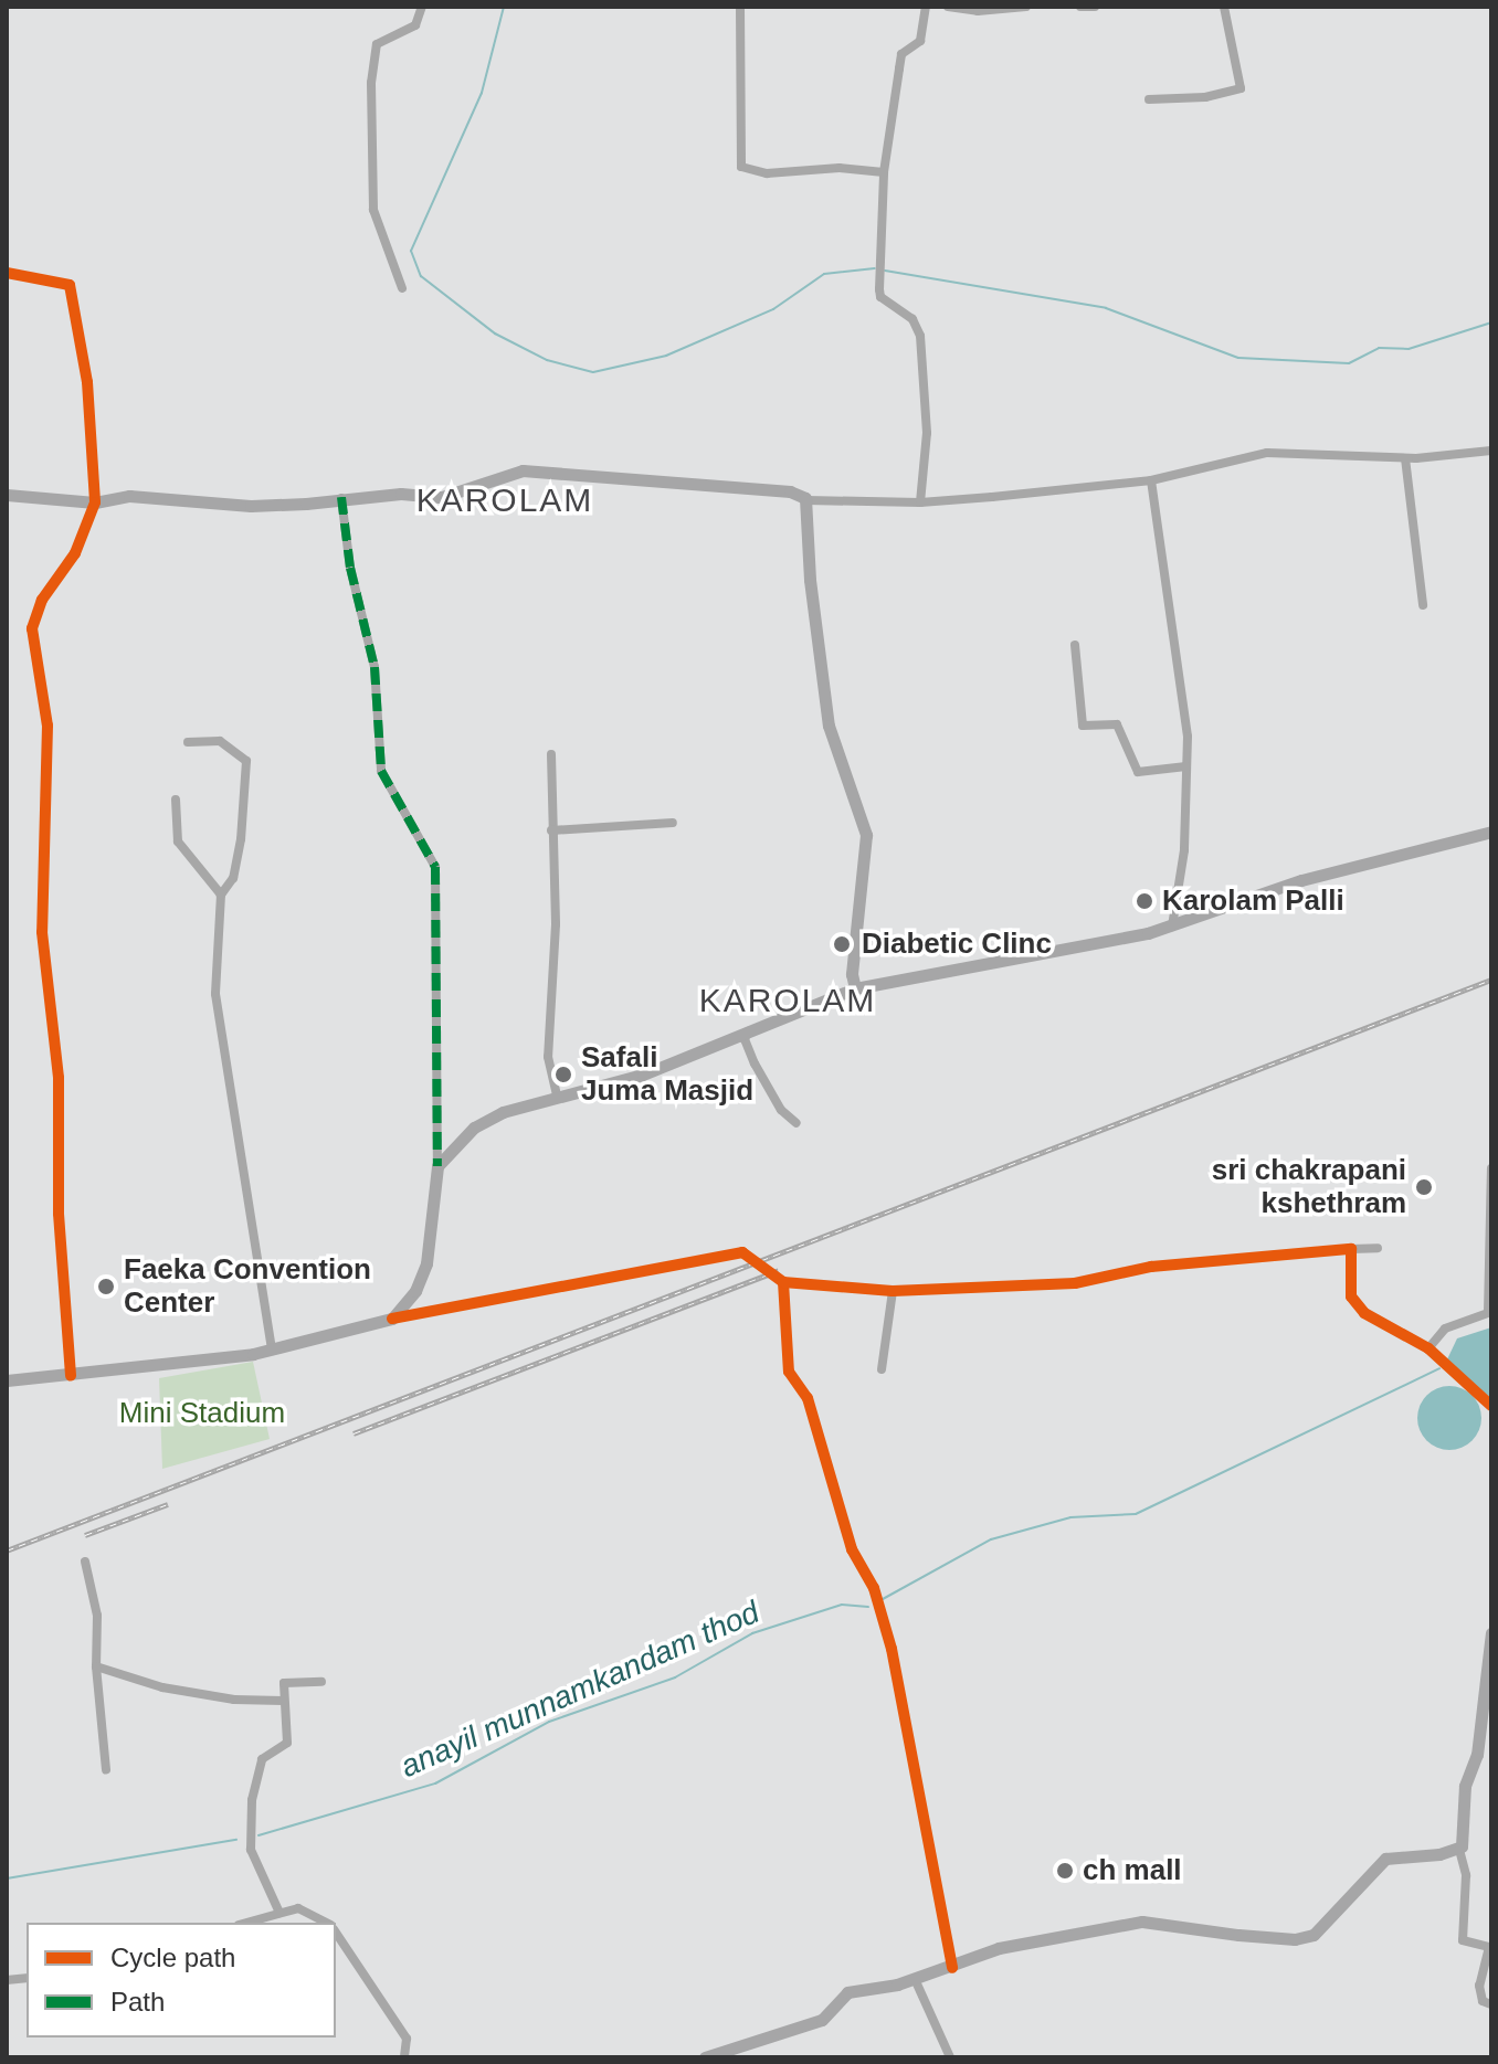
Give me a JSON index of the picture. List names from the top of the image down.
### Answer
{
  "districts": ["KAROLAM", "KAROLAM"],
  "water": ["anayil munnamkandam thod"],
  "parks": ["Mini Stadium"],
  "places": [
    "Karolam Palli",
    "Diabetic Clinc",
    "Safali Juma Masjid",
    "sri chakrapani kshethram",
    "Faeka Convention Center",
    "ch mall"
  ],
  "legend": ["Cycle path", "Path"]
}
